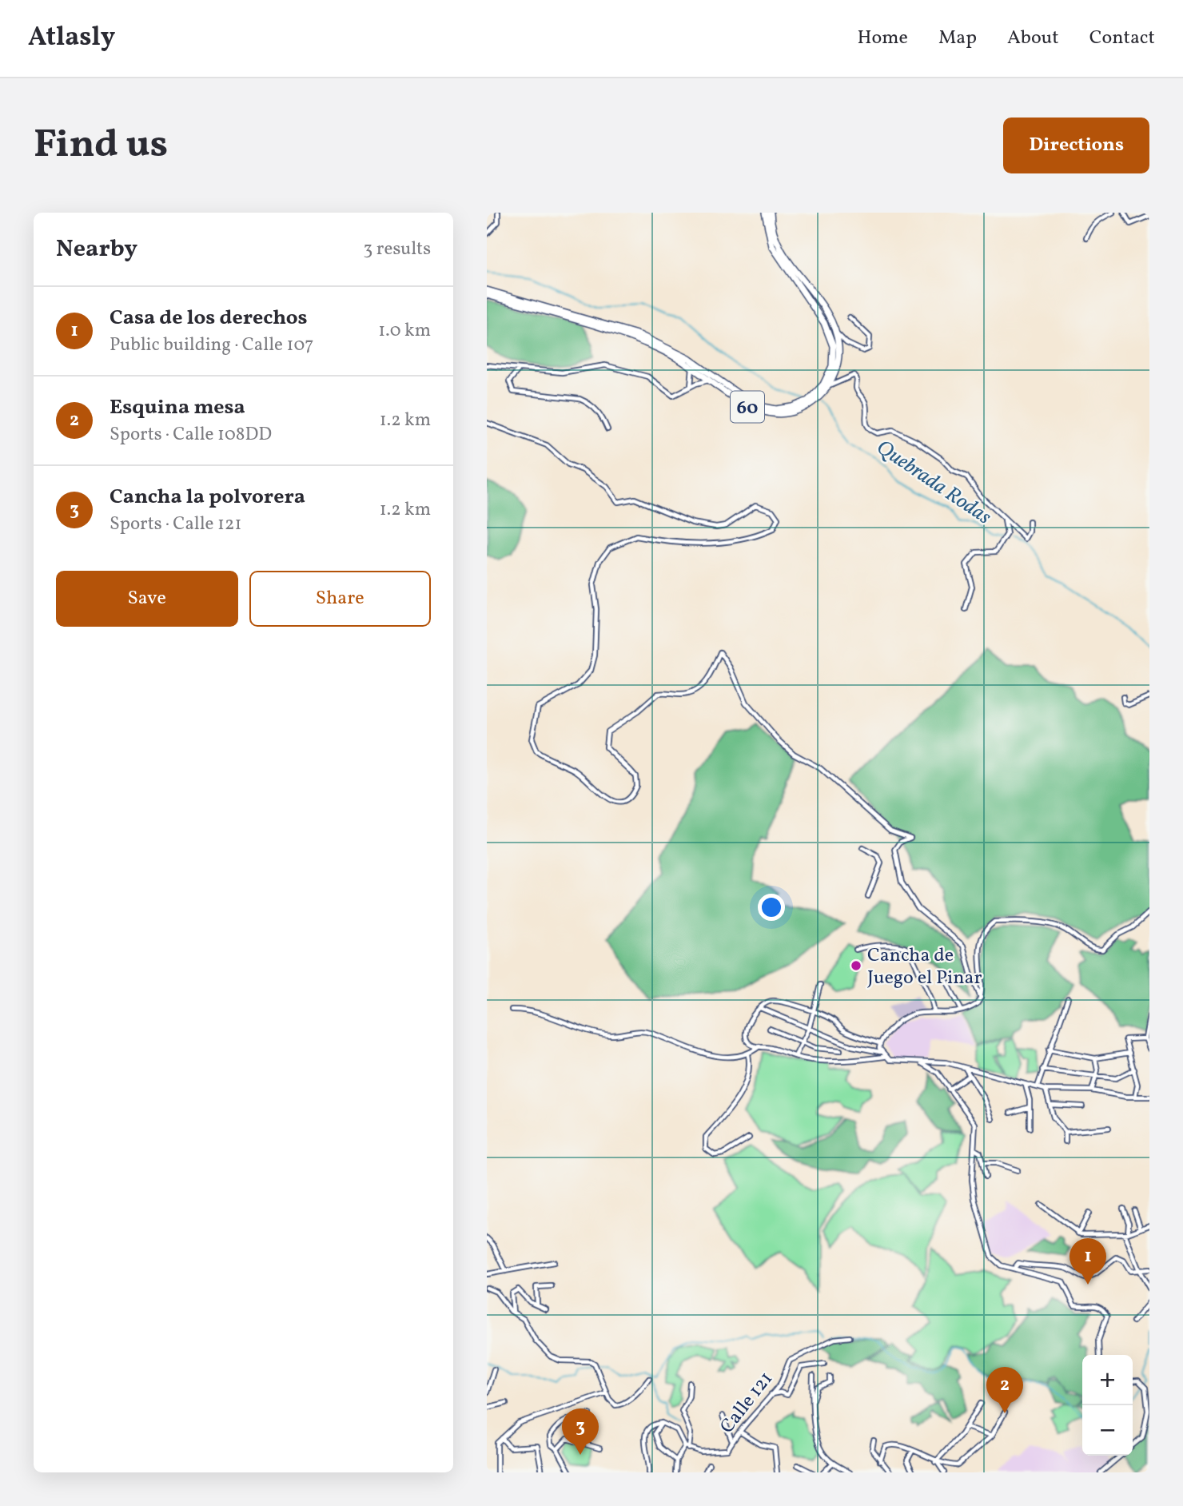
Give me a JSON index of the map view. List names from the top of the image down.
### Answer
{
  "streets": {
    "highway": ["60"],
    "street": ["Calle 121"]
  },
  "water": ["Quebrada Rodas"],
  "places": ["Cancha de Juego el Pinar"],
  "page": {
    "header": "Atlasly",
    "nav": [
      "Home",
      "Map",
      "About",
      "Contact"
    ],
    "buttons": [
      "Directions",
      ["Save", "Share"]
    ],
    "title": "Find us",
    "heading": ["Nearby", "3 results"],
    "list": [
      {
        "mark": "1",
        "name": "Casa de los derechos",
        "note": "Public building · Calle 107",
        "value": "1.0 km"
      },
      {
        "mark": "2",
        "name": "Esquina mesa",
        "note": "Sports · Calle 108DD",
        "value": "1.2 km"
      },
      {
        "mark": "3",
        "name": "Cancha la polvorera",
        "note": "Sports · Calle 121",
        "value": "1.2 km"
      }
    ],
    "pins": ["1", "2", "3"],
    "map_buttons": ["+", "−"]
  }
}
